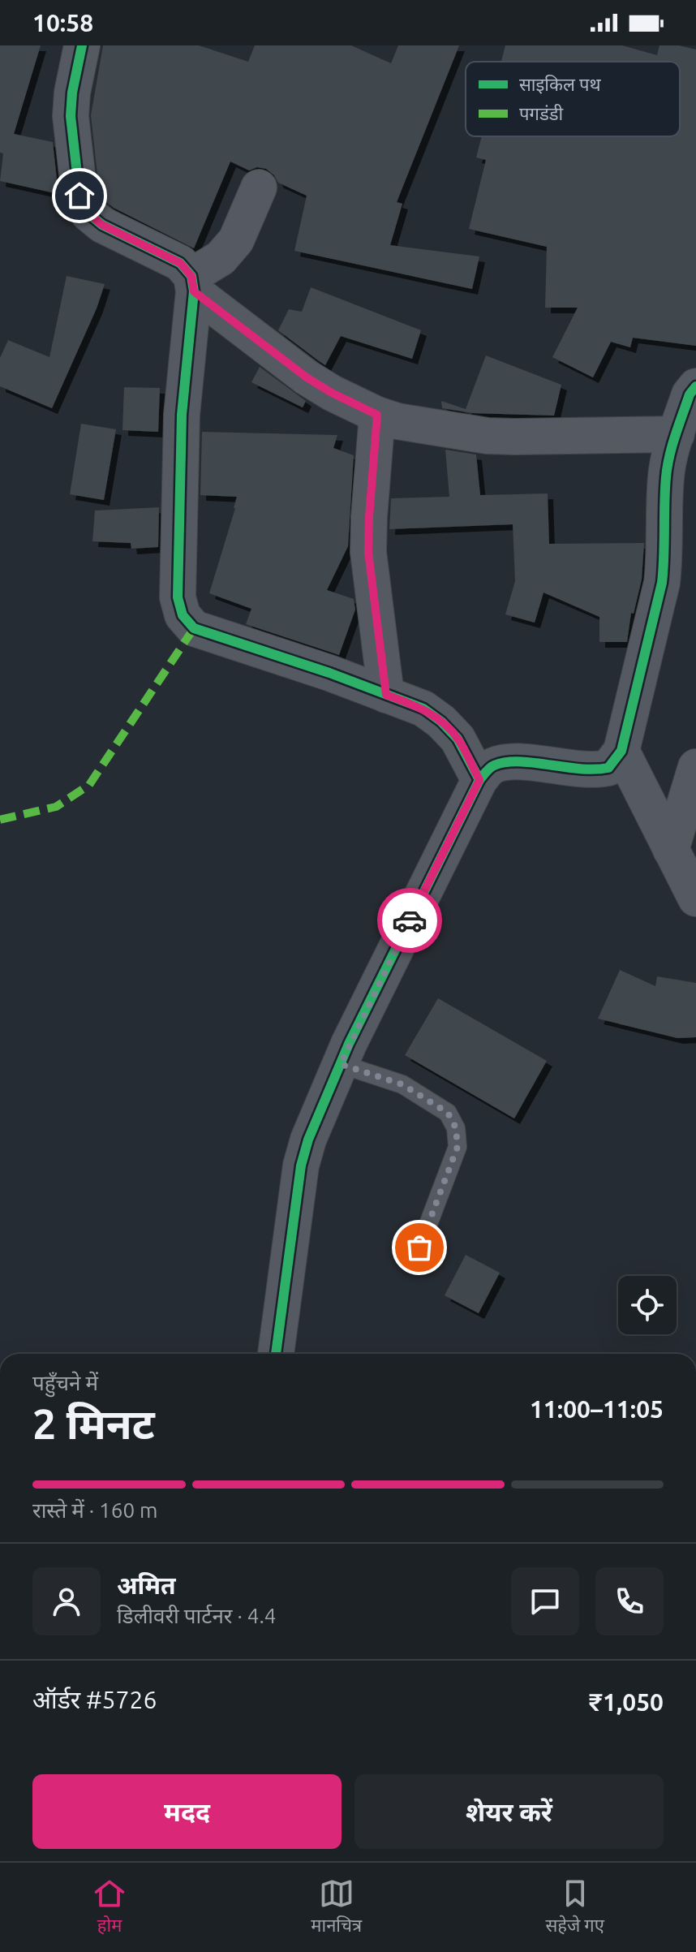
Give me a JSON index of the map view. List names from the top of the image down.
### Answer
{
  "legend": ["साइकिल पथ", "पगडंडी"],
  "page": {
    "status": "10:58",
    "heading": ["2 मिनट", "पहुँचने में", "11:00–11:05"],
    "panel": [
      "अमित",
      "डिलीवरी पार्टनर · 4.4",
      "ऑर्डर #5726",
      "₹1,050"
    ],
    "bar": "रास्ते में · 160 m",
    "buttons": ["मदद", "शेयर करें"],
    "tabs": ["होम", "मानचित्र", "सहेजे गए"]
  }
}
